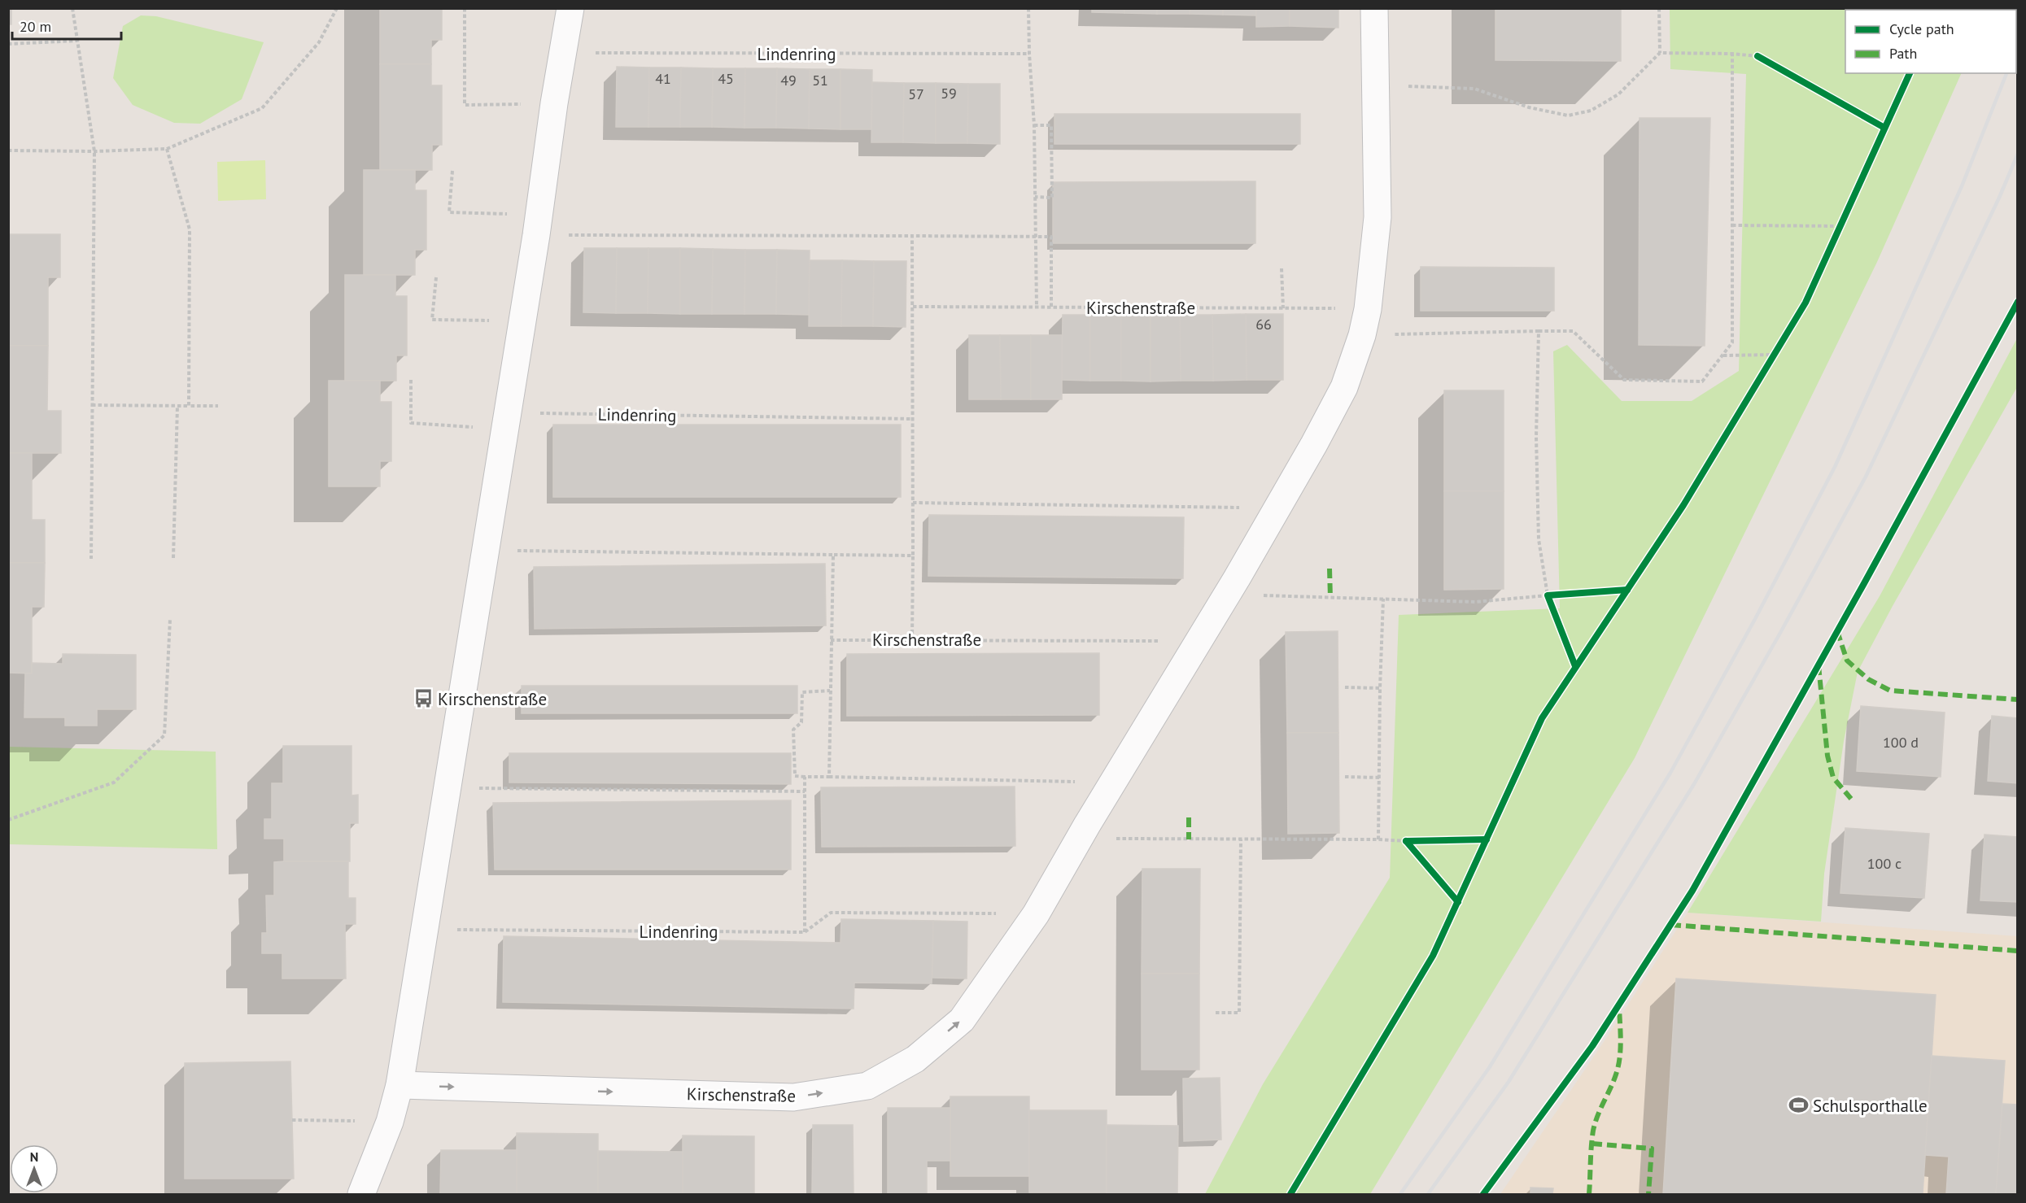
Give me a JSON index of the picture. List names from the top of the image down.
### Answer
{
  "streets": {
    "street": ["Kirschenstraße"],
    "path": ["Lindenring"]
  },
  "places": {
    "bus stop": ["Kirschenstraße"],
    "sports": ["Schulsporthalle"]
  },
  "house_numbers": [
    "41",
    "45",
    "49",
    "51",
    "59",
    "57",
    "66",
    "100 d",
    "100 c"
  ],
  "legend": ["Cycle path", "Path"],
  "scale_bar": "20 m",
  "north": "top"
}
